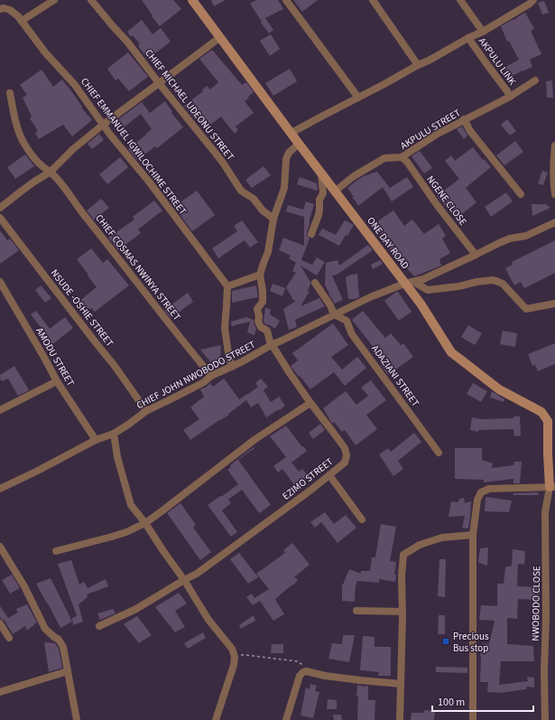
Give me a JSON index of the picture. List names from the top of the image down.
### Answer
{
  "streets": {
    "main road": ["ONE DAY ROAD"],
    "street": [
      "AKPULU LINK",
      "CHIEF MICHAEL UDEONU STREET",
      "AKPULU STREET",
      "CHIEF EMMANUEL IGWILOCHIME STREET",
      "NGENE CLOSE",
      "CHIEF COSMAS NWINYA STREET",
      "NSUDE -OSHIE STREET",
      "AMODU STREET",
      "CHIEF JOHN NWOBODO STREET",
      "ADAZIANI STREET",
      "EZIMO STREET",
      "NWOBODO CLOSE"
    ]
  },
  "crossings": [
    ["AKPULU LINK", "AKPULU STREET"],
    ["AKPULU STREET", "NGENE CLOSE"],
    ["AKPULU STREET", "ONE DAY ROAD"],
    ["NGENE CLOSE", "CHIEF JOHN NWOBODO STREET"],
    ["ONE DAY ROAD", "CHIEF JOHN NWOBODO STREET"],
    ["ONE DAY ROAD", "NWOBODO CLOSE"],
    ["CHIEF COSMAS NWINYA STREET", "CHIEF JOHN NWOBODO STREET"],
    ["NSUDE -OSHIE STREET", "CHIEF JOHN NWOBODO STREET"],
    ["AMODU STREET", "CHIEF JOHN NWOBODO STREET"],
    ["CHIEF JOHN NWOBODO STREET", "ADAZIANI STREET"],
    ["CHIEF JOHN NWOBODO STREET", "EZIMO STREET"]
  ],
  "places": {
    "transit": ["Precious Bus stop"]
  },
  "scale_bar": "100 m"
}
